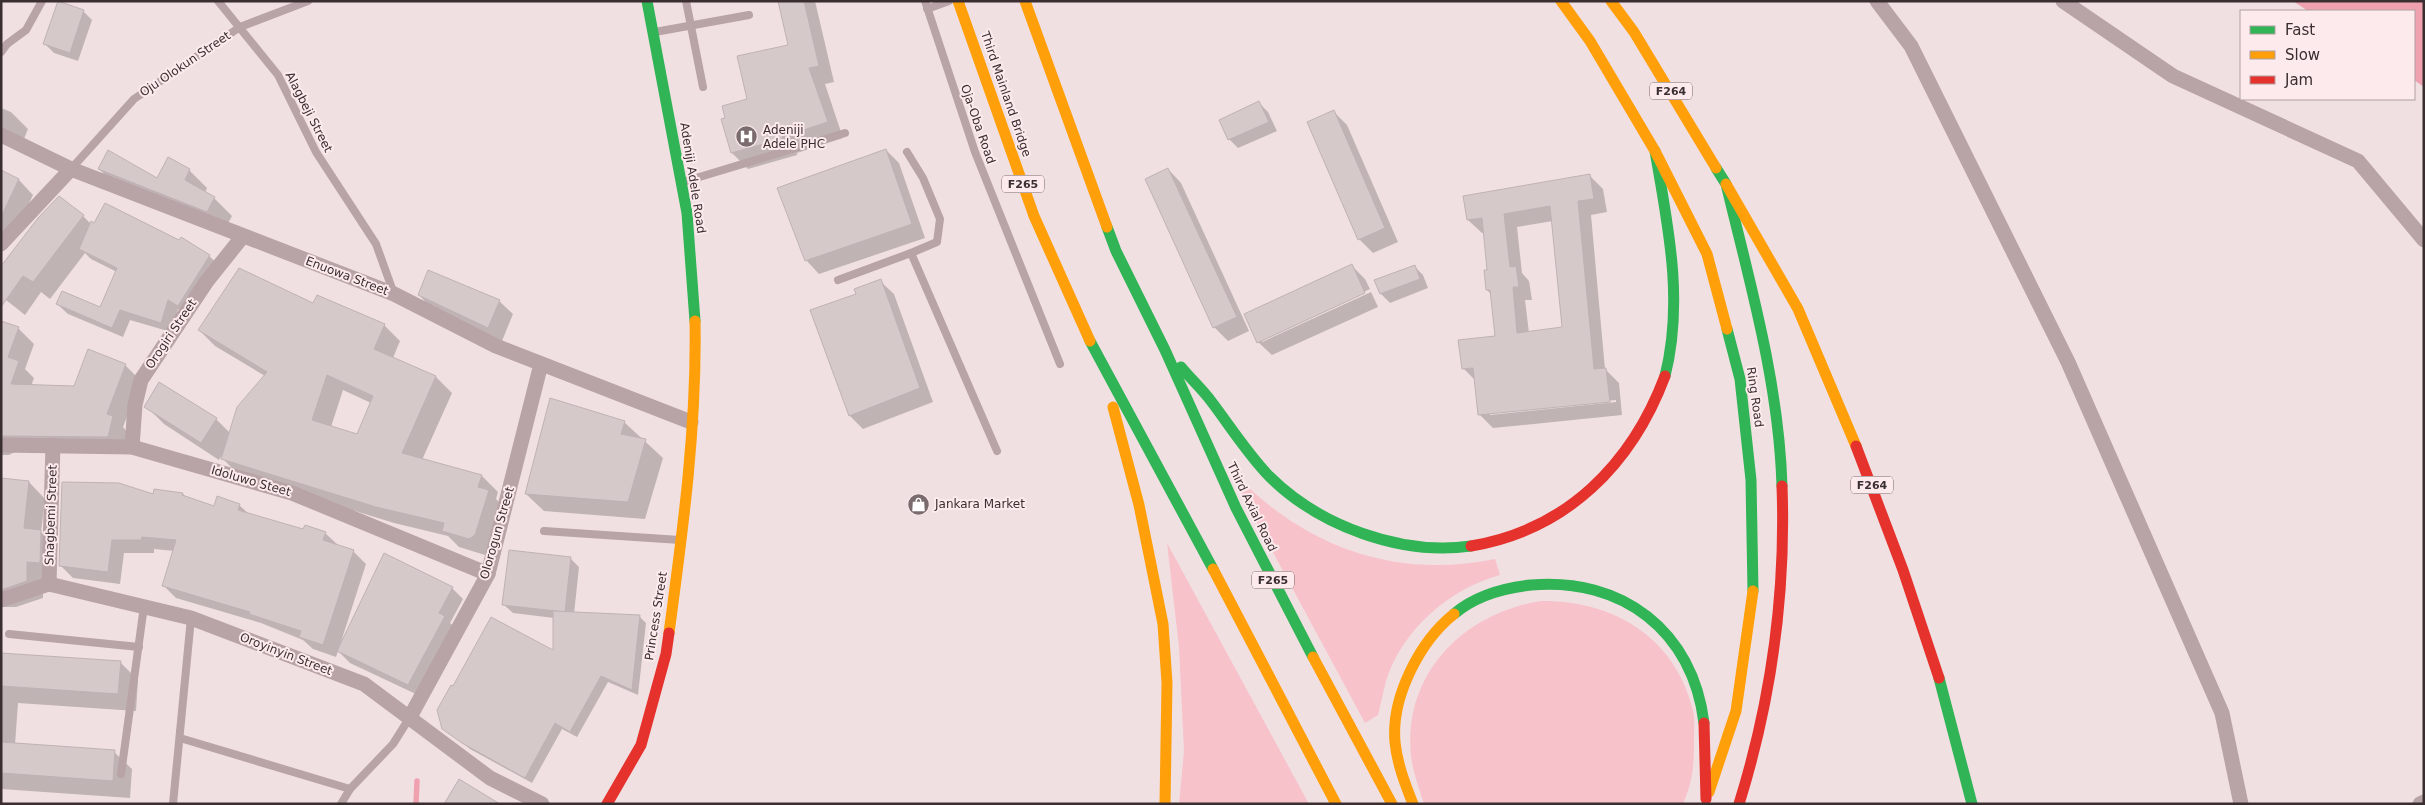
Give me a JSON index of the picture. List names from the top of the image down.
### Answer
{
  "streets": {
    "main road": [
      "F264",
      "Third Mainland Bridge",
      "Adeniji Adele Road",
      "F265",
      "Ring Road",
      "Third Axial Road",
      "Princess Street"
    ],
    "street": [
      "Oju Olokun Street",
      "Enuowa Street",
      "Orogiri Street",
      "Idoluwo Steet",
      "Shagbemi Street",
      "Olorogun Street",
      "Oroyinyin Street"
    ],
    "lane": ["Alagbeji Street", "Oja-Oba Road"]
  },
  "crossings": [
    ["Oju Olokun Street", "Alagbeji Street"],
    ["Oju Olokun Street", "Enuowa Street"],
    ["Third Mainland Bridge", "F265"],
    ["Alagbeji Street", "Enuowa Street"],
    ["Adeniji Adele Road", "Enuowa Street"],
    ["Adeniji Adele Road", "Princess Street"],
    ["F265", "Third Axial Road"],
    ["Enuowa Street", "Orogiri Street"],
    ["Enuowa Street", "Olorogun Street"],
    ["Enuowa Street", "Princess Street"],
    ["Orogiri Street", "Idoluwo Steet"],
    ["Idoluwo Steet", "Shagbemi Street"],
    ["Idoluwo Steet", "Olorogun Street"],
    ["Shagbemi Street", "Oroyinyin Street"],
    ["Olorogun Street", "Oroyinyin Street"]
  ],
  "places": {
    "hospital": ["Adeniji Adele PHC"],
    "shop": ["Jankara Market"]
  },
  "legend": ["Fast", "Slow", "Jam"]
}
